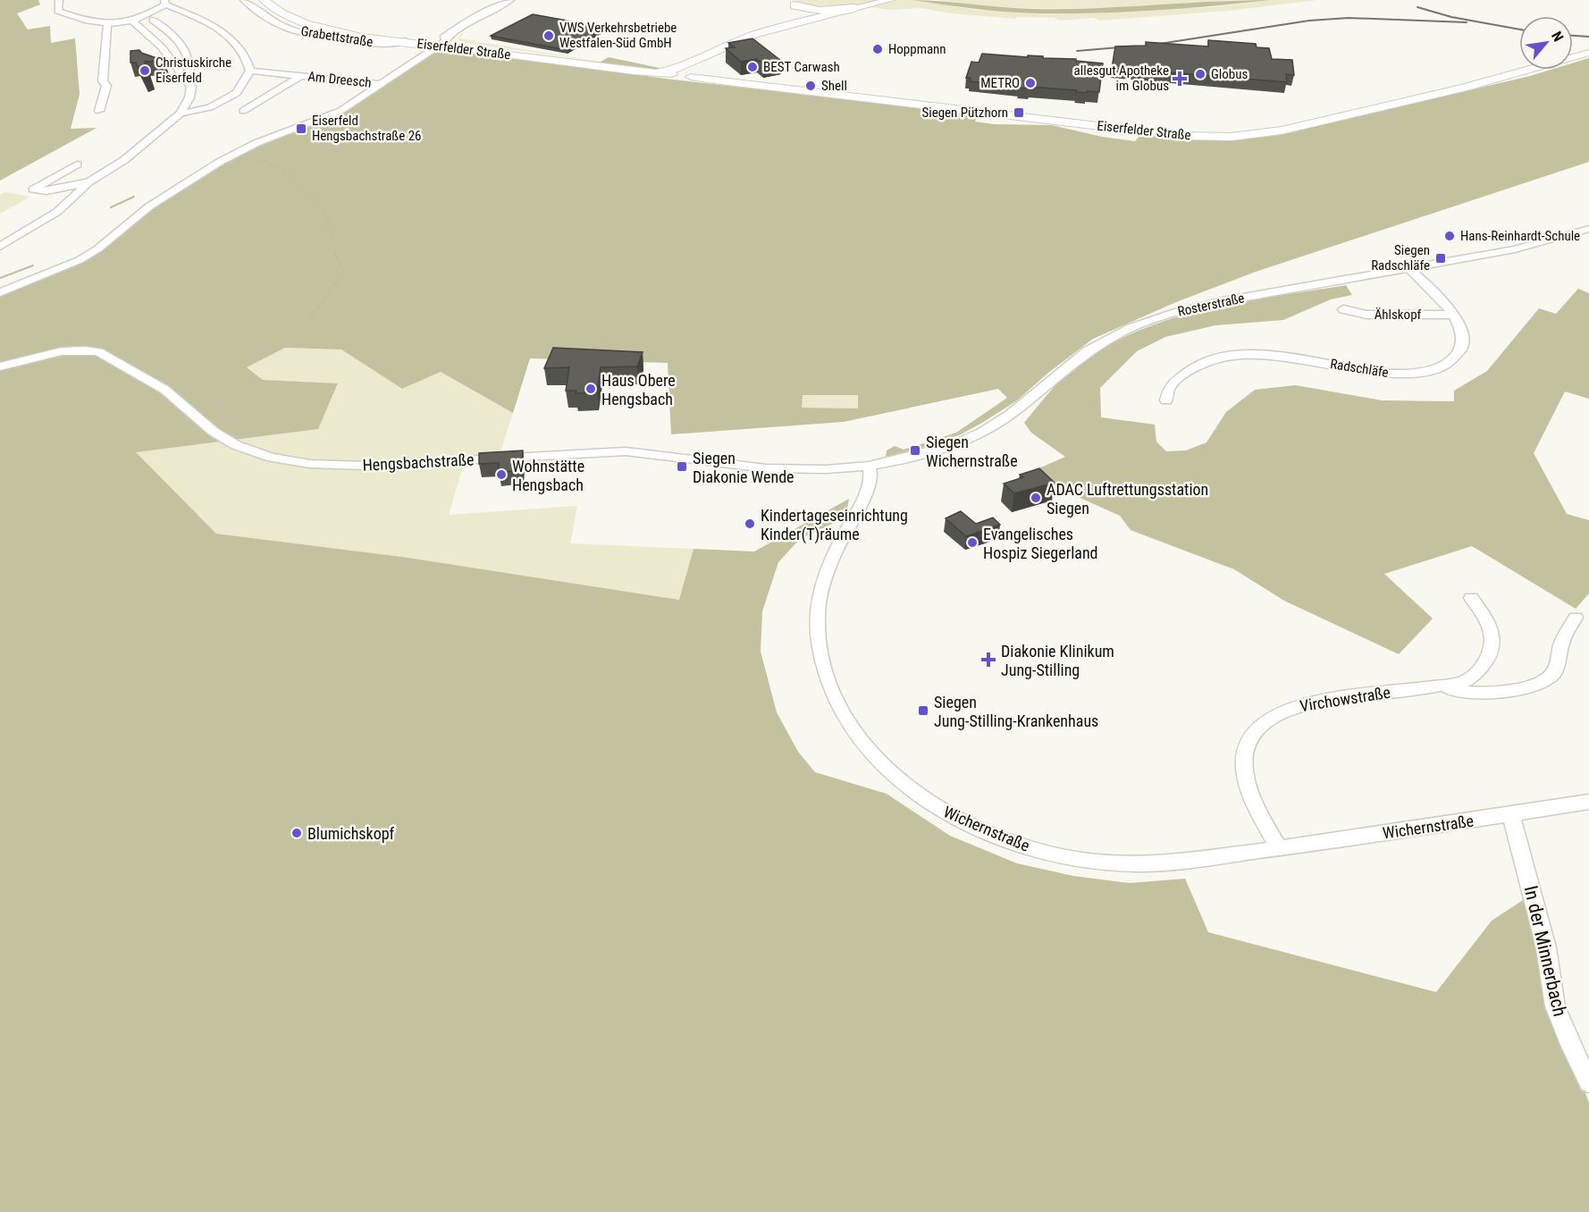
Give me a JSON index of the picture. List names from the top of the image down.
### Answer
{
  "streets": {
    "main road": ["Eiserfelder Straße"],
    "street": [
      "Grabettstraße",
      "Am Dreesch",
      "Rosterstraße",
      "Ählskopf",
      "Radschläfe",
      "Hengsbachstraße",
      "Virchowstraße",
      "Wichernstraße",
      "In der Minnerbach"
    ]
  },
  "crossings": [
    ["Grabettstraße", "Eiserfelder Straße"],
    ["Rosterstraße", "Radschläfe"],
    ["Rosterstraße", "Hengsbachstraße"],
    ["Rosterstraße", "Wichernstraße"],
    ["Ählskopf", "Radschläfe"],
    ["Hengsbachstraße", "Wichernstraße"],
    ["Virchowstraße", "Wichernstraße"],
    ["Wichernstraße", "In der Minnerbach"]
  ],
  "places": {
    "other": [
      "VWS Verkehrsbetriebe Westfalen-Süd GmbH",
      "Hoppmann",
      "BEST Carwash",
      "Christuskirche Eiserfeld",
      "Globus",
      "METRO",
      "Shell",
      "Hans-Reinhardt-Schule",
      "Haus Obere Hengsbach",
      "Wohnstätte Hengsbach",
      "ADAC Luftrettungsstation Siegen",
      "Kindertageseinrichtung Kinder(T)räume",
      "Evangelisches Hospiz Siegerland",
      "Blumichskopf"
    ],
    "health": ["allesgut Apotheke im Globus", "Diakonie Klinikum Jung-Stilling"],
    "transit": [
      "Siegen Pützhorn",
      "Eiserfeld Hengsbachstraße 26",
      "Siegen Radschläfe",
      "Siegen Wichernstraße",
      "Siegen Diakonie Wende",
      "Siegen Jung-Stilling-Krankenhaus"
    ]
  },
  "north": "top right"
}
